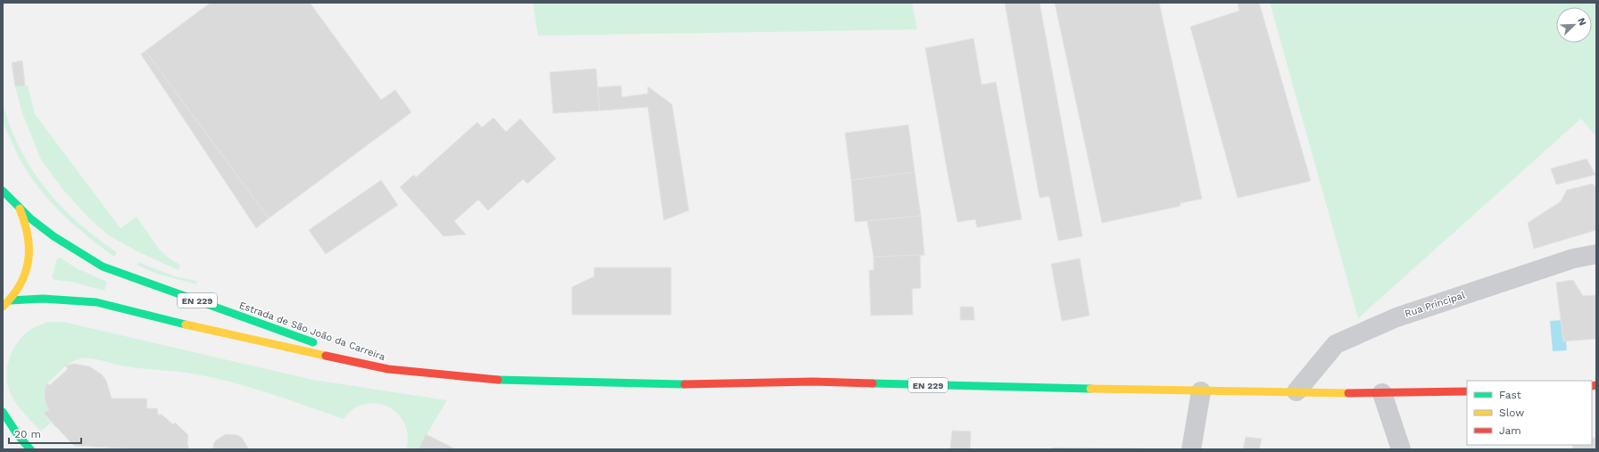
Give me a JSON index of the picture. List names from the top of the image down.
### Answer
{
  "streets": {
    "main road": ["EN 229", "Estrada de São João da Carreira"],
    "street": ["Rua Principal"]
  },
  "crossings": [
    ["EN 229", "Rua Principal"],
    ["EN 229", "Estrada de São João da Carreira"]
  ],
  "legend": ["Fast", "Slow", "Jam"],
  "scale_bar": "20 m",
  "north": "top right"
}
